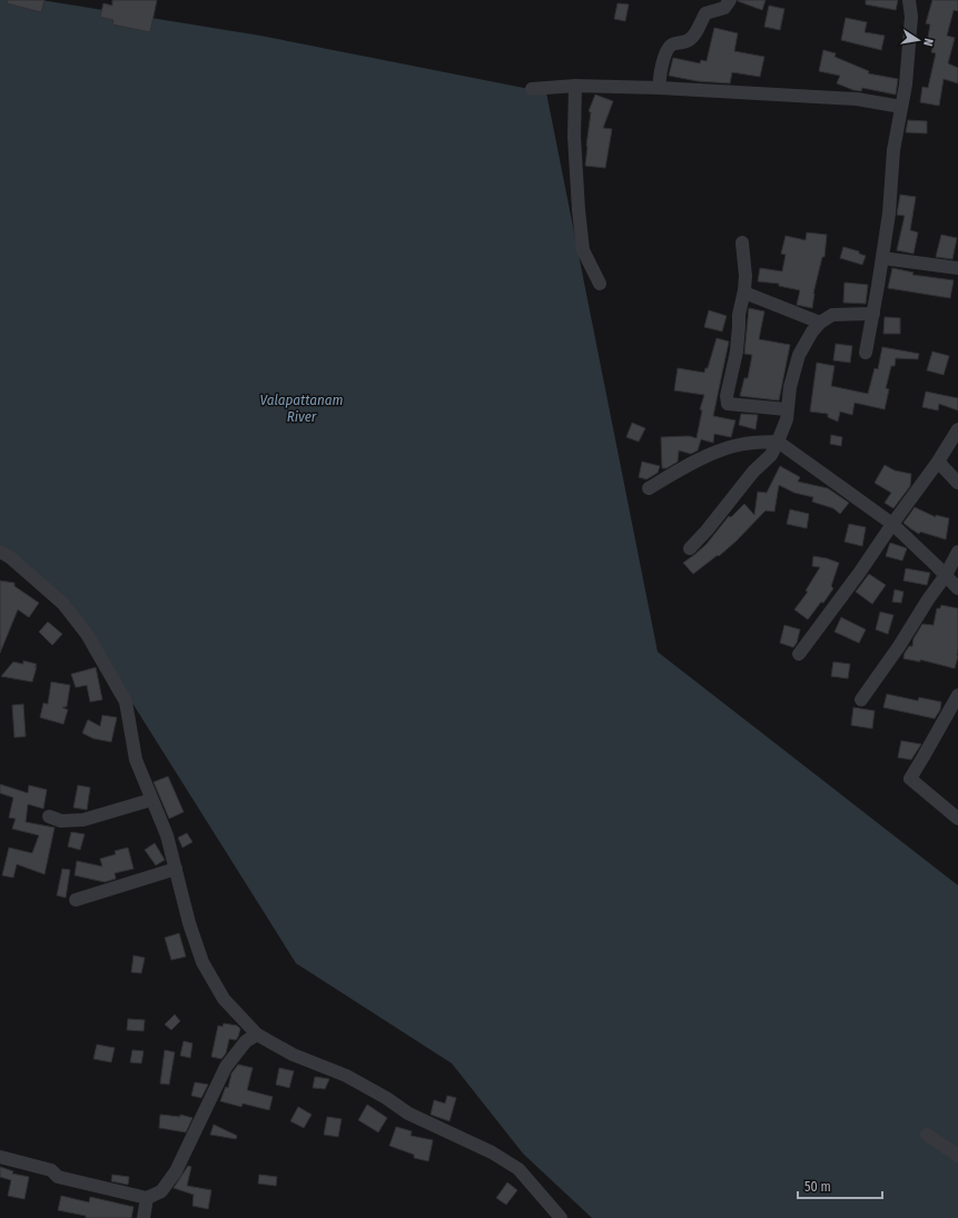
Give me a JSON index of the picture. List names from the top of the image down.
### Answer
{
  "water": ["Valapattanam River"],
  "scale_bar": "50 m",
  "north": "right"
}
